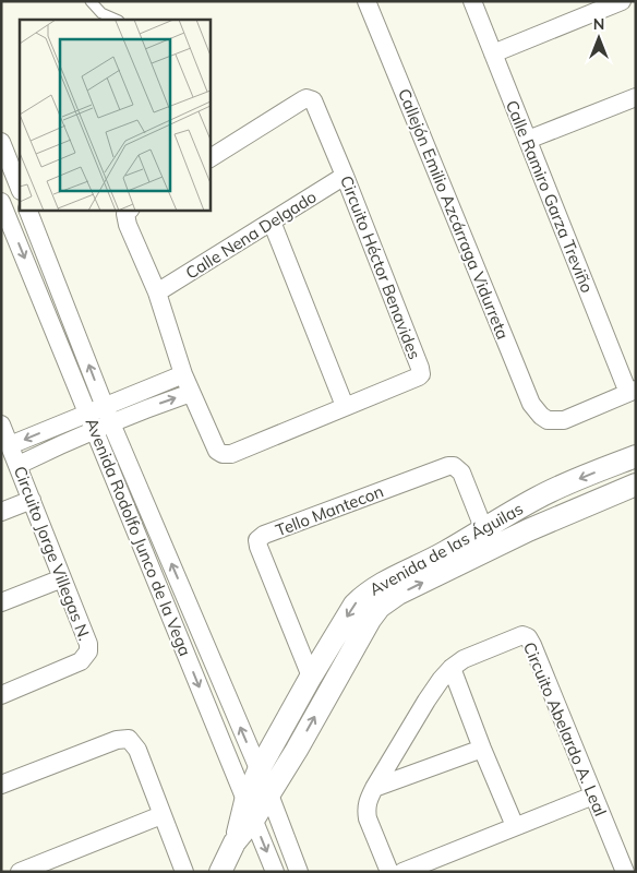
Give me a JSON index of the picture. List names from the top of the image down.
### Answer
{
  "streets": {
    "street": [
      "Calle Ramiro Garza Treviño",
      "Callejón Emilio Azcárraga Vidurreta",
      "Calle Nena Delgado",
      "Circuito Héctor Benavides",
      "Tello Mantecon",
      "Avenida Rodolfo Junco de la Vega",
      "Avenida de las Águilas",
      "Circuito Jorge Villegas N.",
      "Circuito Abelardo A. Leal"
    ]
  },
  "crossings": [
    ["Calle Ramiro Garza Treviño", "Callejón Emilio Azcárraga Vidurreta"],
    ["Calle Nena Delgado", "Circuito Héctor Benavides"],
    ["Tello Mantecon", "Avenida de las Águilas"],
    ["Avenida Rodolfo Junco de la Vega", "Avenida de las Águilas"]
  ],
  "north": "top"
}
